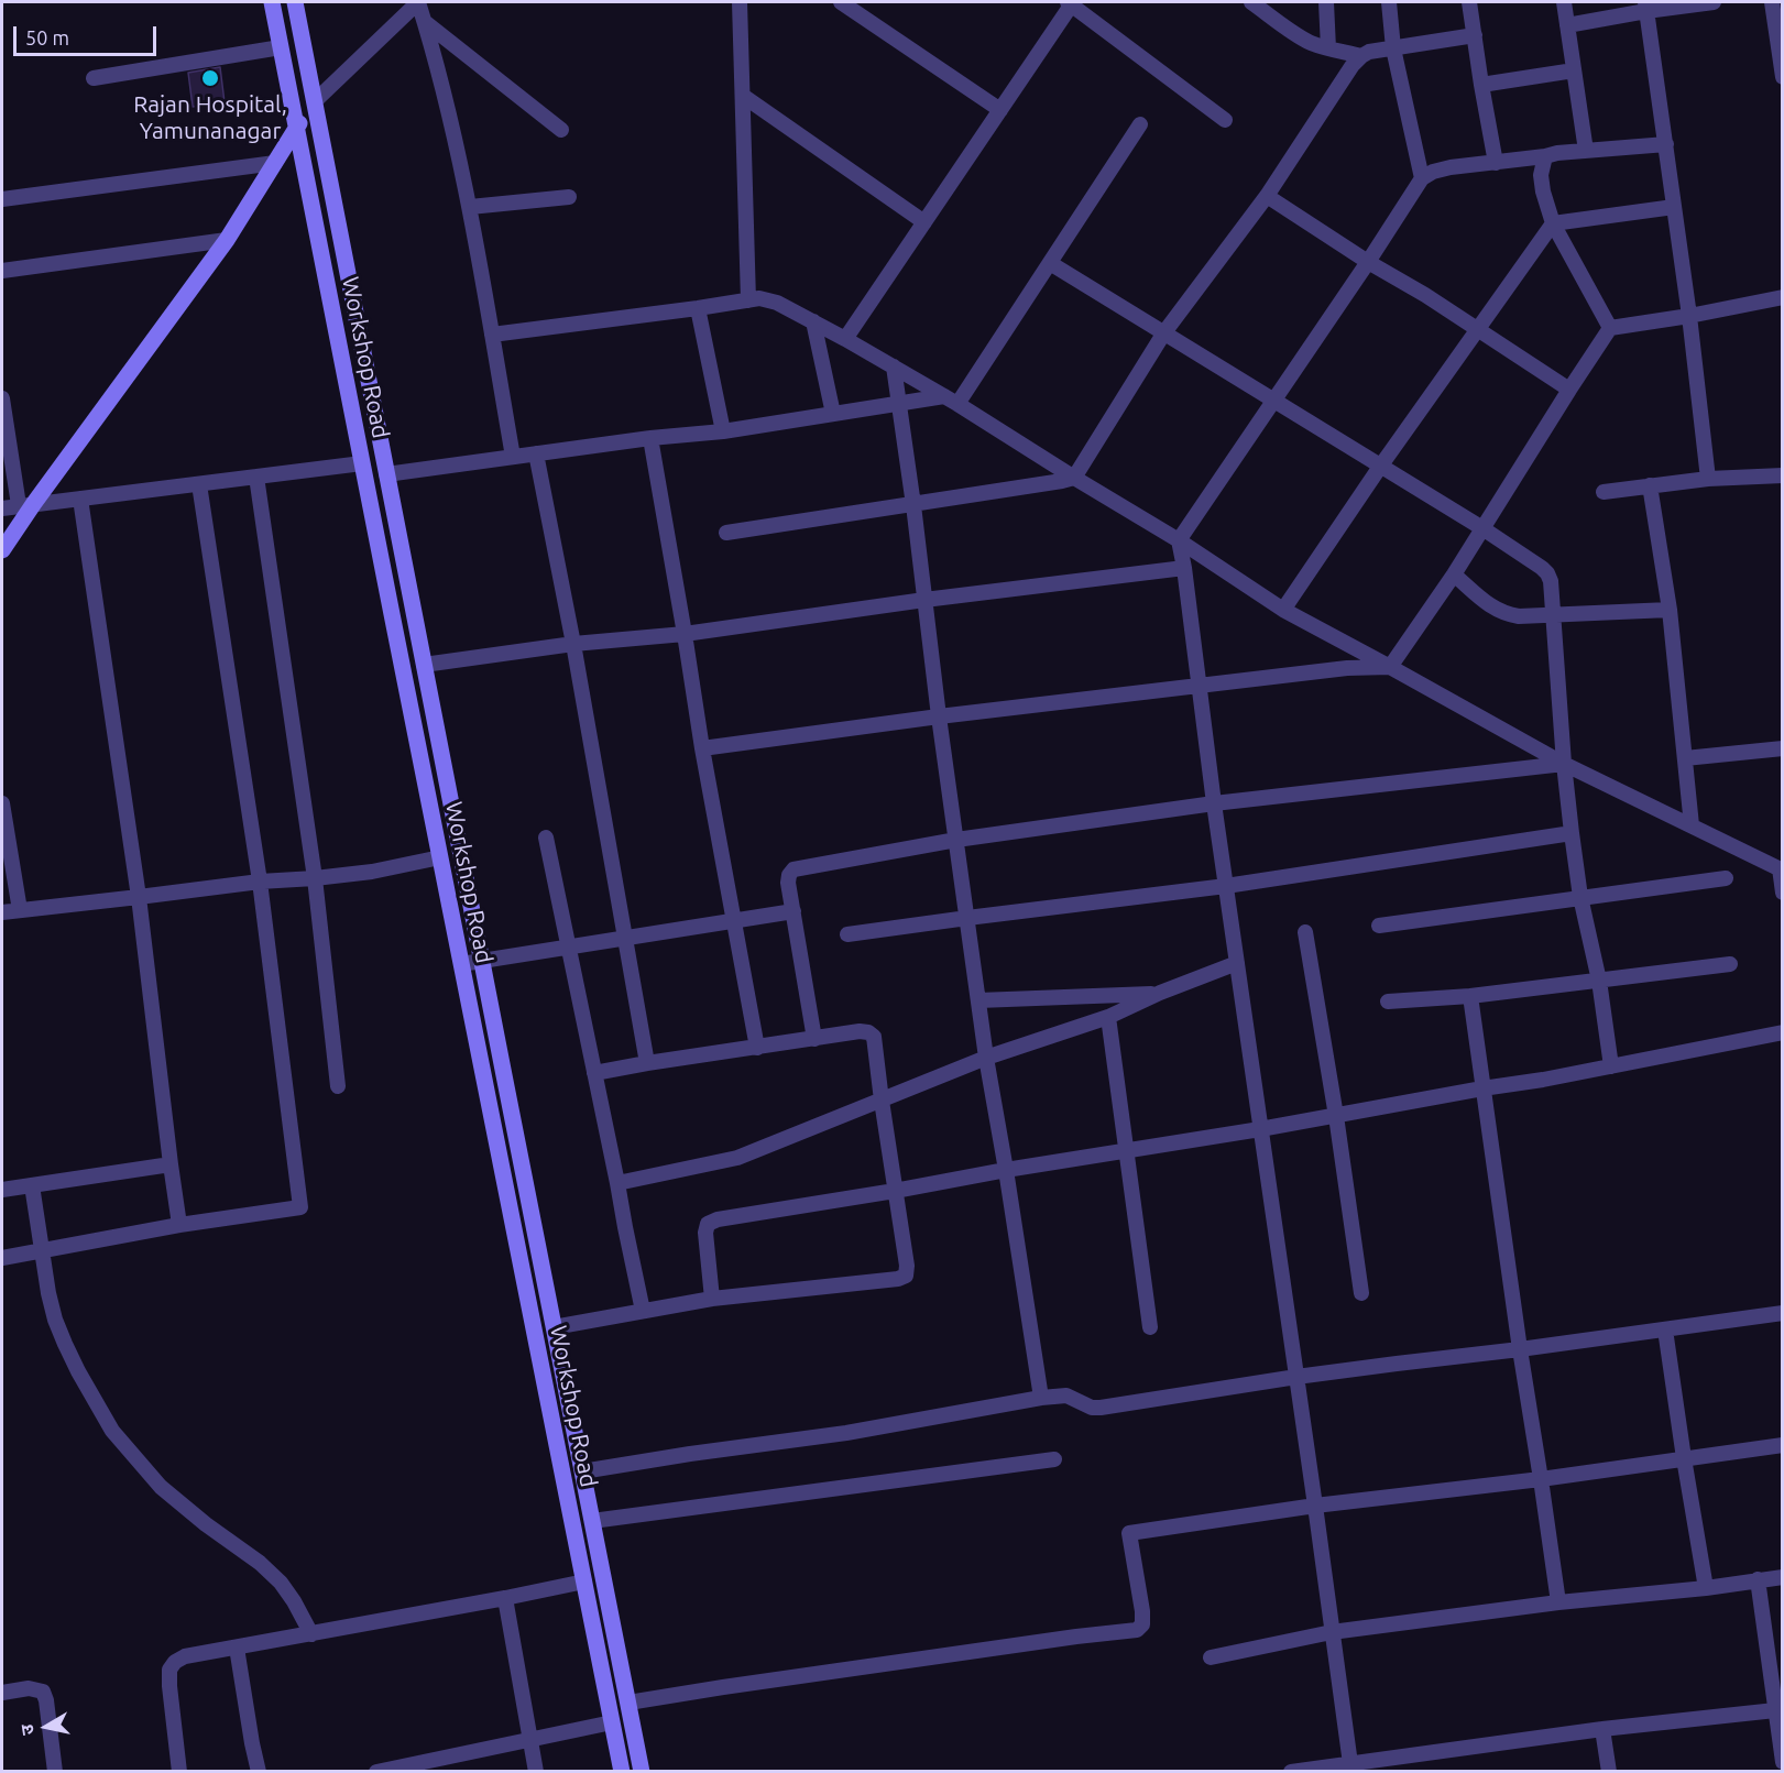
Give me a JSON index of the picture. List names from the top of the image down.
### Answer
{
  "streets": {
    "main road": ["Workshop Road"]
  },
  "places": ["Rajan Hospital, Yamunanagar"],
  "scale_bar": "50 m",
  "north": "left"
}
